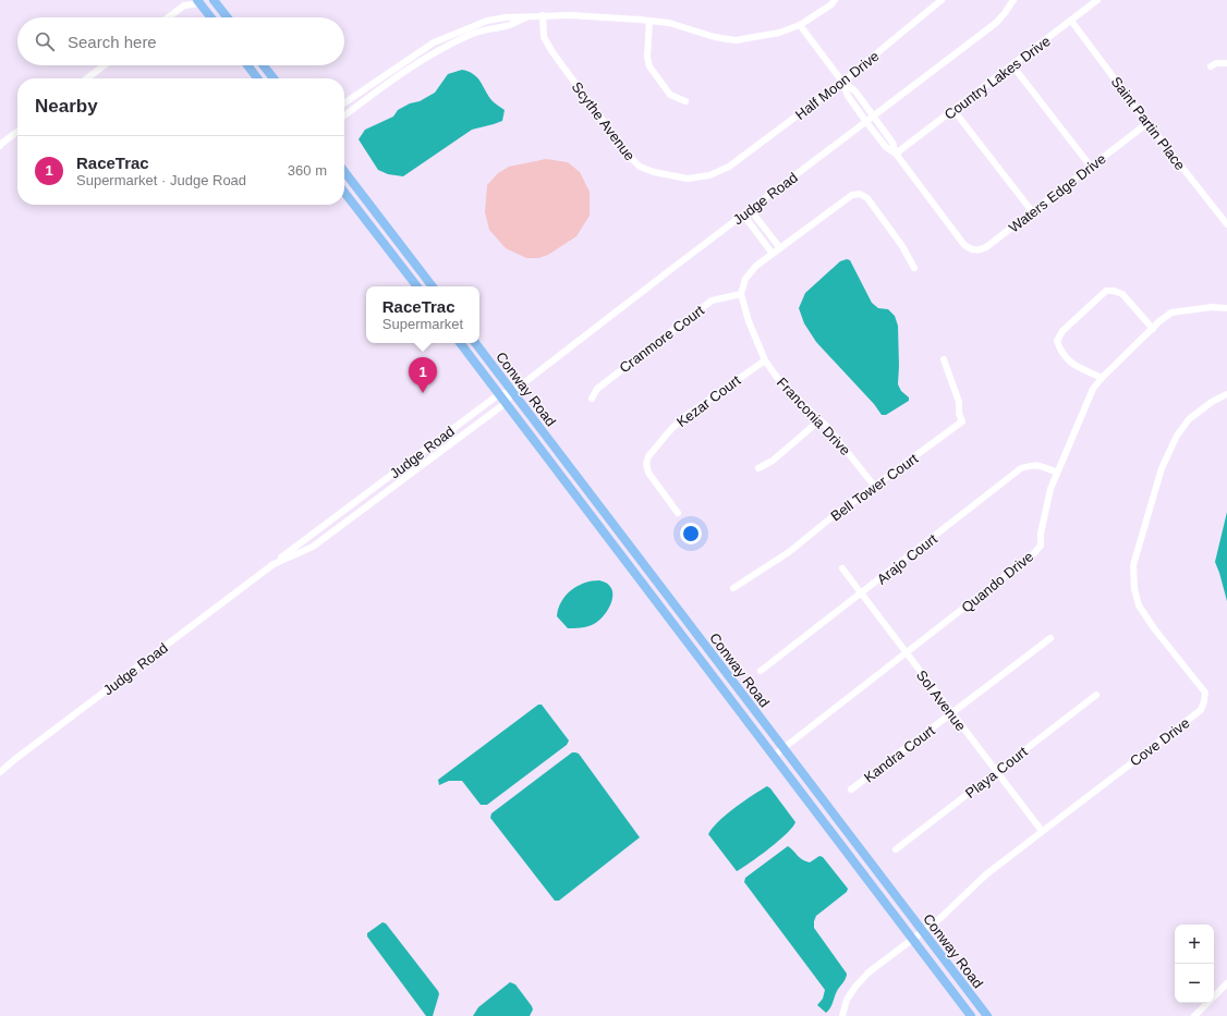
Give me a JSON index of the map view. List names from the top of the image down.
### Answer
{
  "streets": {
    "main road": ["Conway Road"],
    "street": [
      "Country Lakes Drive",
      "Half Moon Drive",
      "Scythe Avenue",
      "Saint Partin Place",
      "Waters Edge Drive",
      "Judge Road",
      "Cranmore Court",
      "Kezar Court",
      "Franconia Drive",
      "Bell Tower Court",
      "Arajo Court",
      "Quando Drive",
      "Sol Avenue",
      "Cove Drive",
      "Kandra Court",
      "Playa Court"
    ]
  },
  "crossings": [
    ["Country Lakes Drive", "Saint Partin Place"],
    ["Country Lakes Drive", "Waters Edge Drive"],
    ["Half Moon Drive", "Scythe Avenue"],
    ["Saint Partin Place", "Waters Edge Drive"],
    ["Judge Road", "Conway Road"],
    ["Cranmore Court", "Franconia Drive"],
    ["Conway Road", "Quando Drive"],
    ["Conway Road", "Cove Drive"],
    ["Kezar Court", "Franconia Drive"],
    ["Franconia Drive", "Bell Tower Court"],
    ["Arajo Court", "Quando Drive"],
    ["Arajo Court", "Sol Avenue"],
    ["Quando Drive", "Sol Avenue"],
    ["Sol Avenue", "Cove Drive"],
    ["Sol Avenue", "Kandra Court"],
    ["Sol Avenue", "Playa Court"]
  ],
  "page": {
    "search": "Search here",
    "heading": "Nearby",
    "list": [
      {
        "mark": "1",
        "name": "RaceTrac",
        "note": "Supermarket · Judge Road",
        "value": "360 m"
      }
    ],
    "popup": ["RaceTrac", "Supermarket"],
    "pins": "1",
    "map_buttons": ["+", "−"]
  }
}
